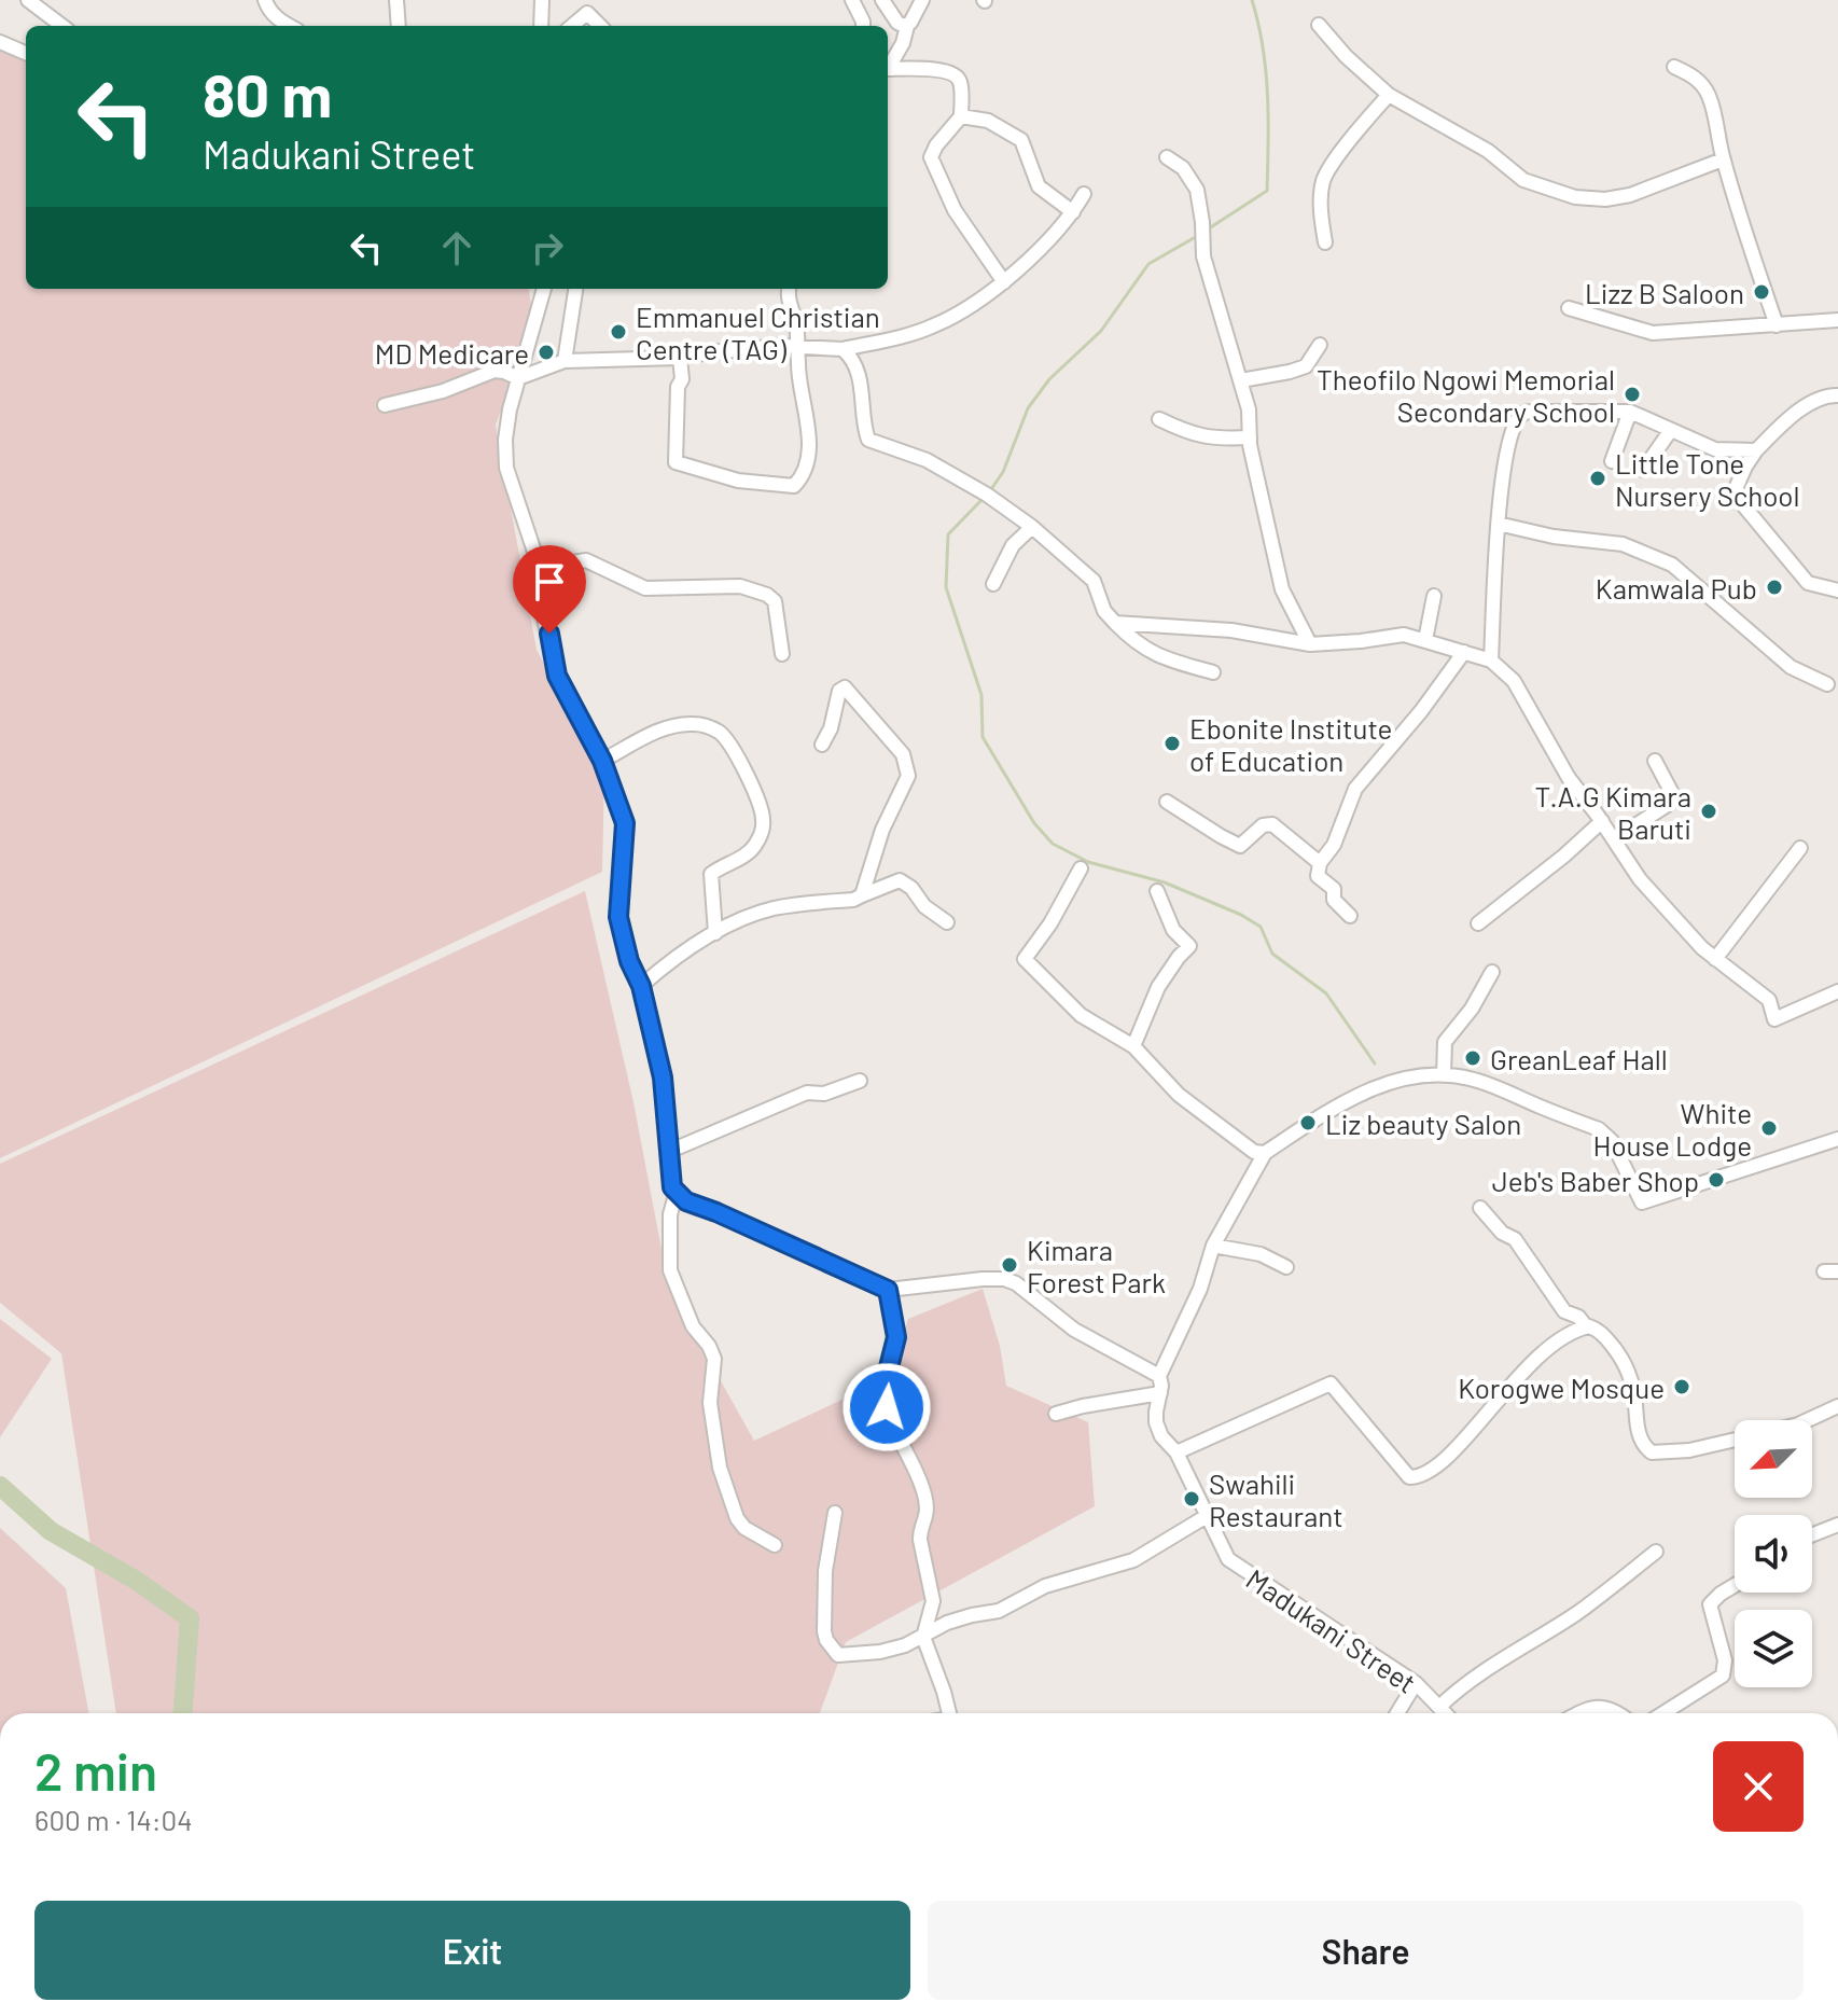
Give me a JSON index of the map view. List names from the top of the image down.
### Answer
{
  "streets": {
    "street": ["Madukani Street"]
  },
  "places": [
    "Lizz B Saloon",
    "Emmanuel Christian Centre (TAG)",
    "MD Medicare",
    "Theofilo Ngowi Memorial Secondary School",
    "Little Tone Nursery School",
    "Kamwala Pub",
    "Ebonite Institute of Education",
    "T.A.G Kimara Baruti",
    "GreanLeaf Hall",
    "Liz beauty Salon",
    "White House Lodge",
    "Jeb's Baber Shop",
    "Kimara Forest Park",
    "Korogwe Mosque",
    "Swahili Restaurant"
  ],
  "north": "bottom left",
  "page": {
    "turn": ["80 m", "Madukani Street"],
    "heading": ["2 min", "600 m · 14:04"],
    "buttons": ["Exit", "Share"]
  }
}
